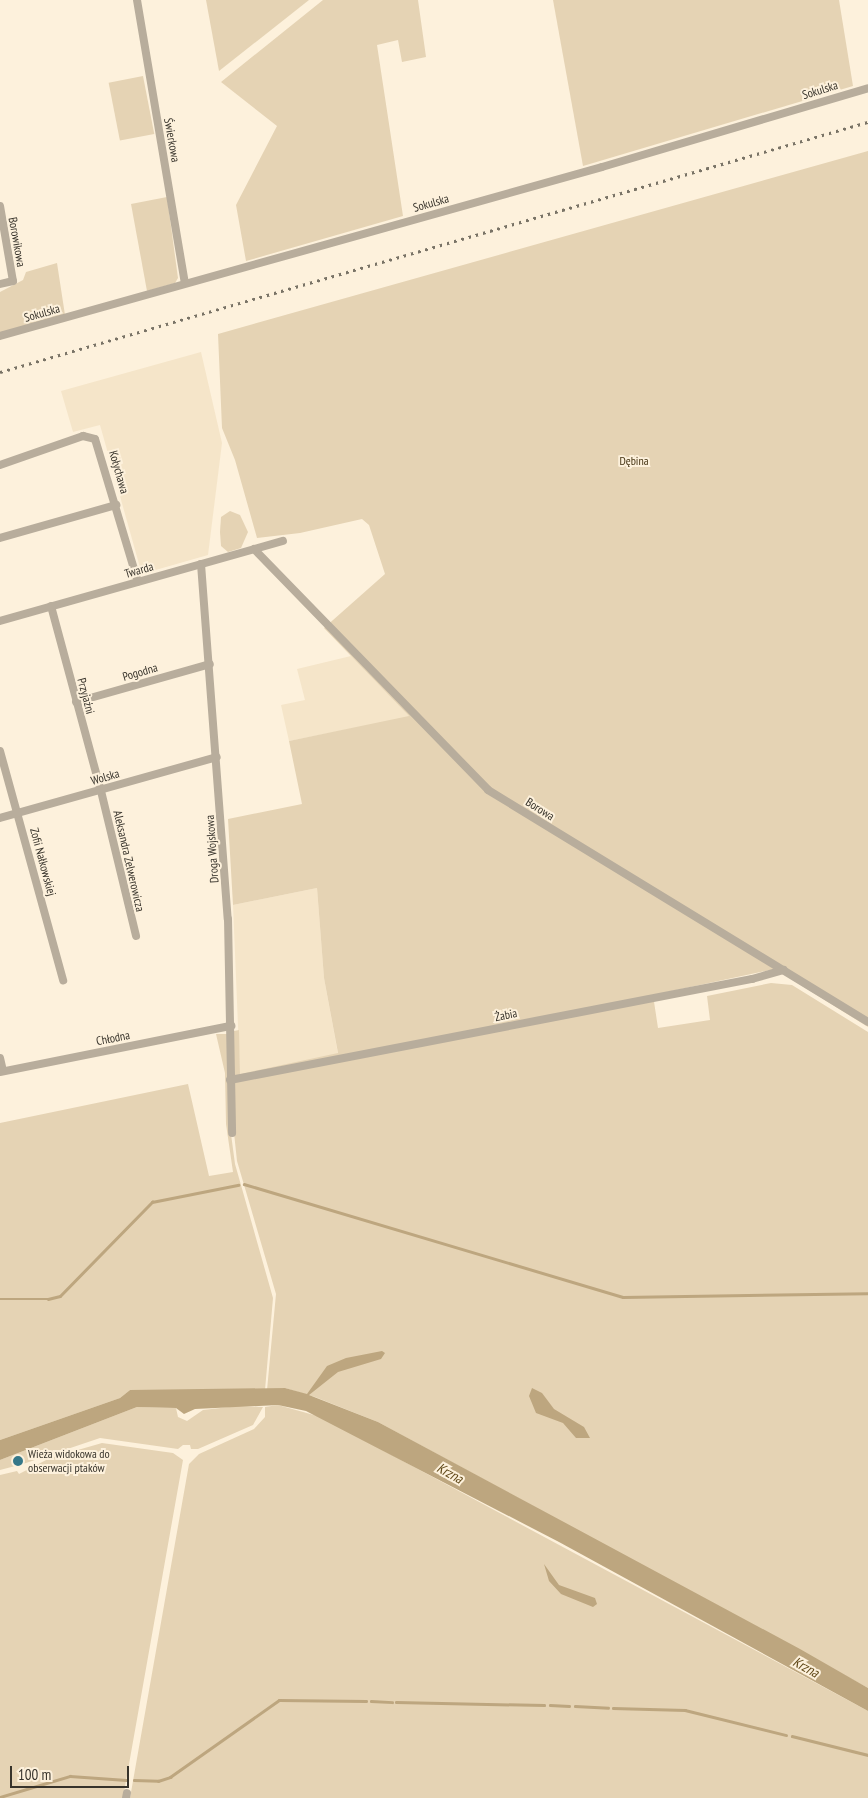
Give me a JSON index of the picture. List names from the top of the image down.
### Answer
{
  "streets": {
    "street": [
      "Sokulska",
      "Świerkowa",
      "Borowikowa",
      "Kołychawa",
      "Twarda",
      "Pogodna",
      "Przyjaźni",
      "Wolska",
      "Borowa",
      "Droga Wojskowa",
      "Aleksandra Zelwerowicza",
      "Zofii Nałkowskiej",
      "Żabia",
      "Chłodna"
    ]
  },
  "crossings": [
    ["Sokulska", "Świerkowa"],
    ["Kołychawa", "Twarda"],
    ["Twarda", "Przyjaźni"],
    ["Twarda", "Borowa"],
    ["Twarda", "Droga Wojskowa"],
    ["Pogodna", "Przyjaźni"],
    ["Pogodna", "Droga Wojskowa"],
    ["Przyjaźni", "Wolska"],
    ["Przyjaźni", "Aleksandra Zelwerowicza"],
    ["Wolska", "Droga Wojskowa"],
    ["Wolska", "Aleksandra Zelwerowicza"],
    ["Wolska", "Zofii Nałkowskiej"],
    ["Borowa", "Żabia"],
    ["Droga Wojskowa", "Żabia"],
    ["Droga Wojskowa", "Chłodna"]
  ],
  "water": ["Krzna"],
  "parks": ["Dębina"],
  "places": ["Wieża widokowa do obserwacji ptaków"],
  "scale_bar": "100 m"
}
